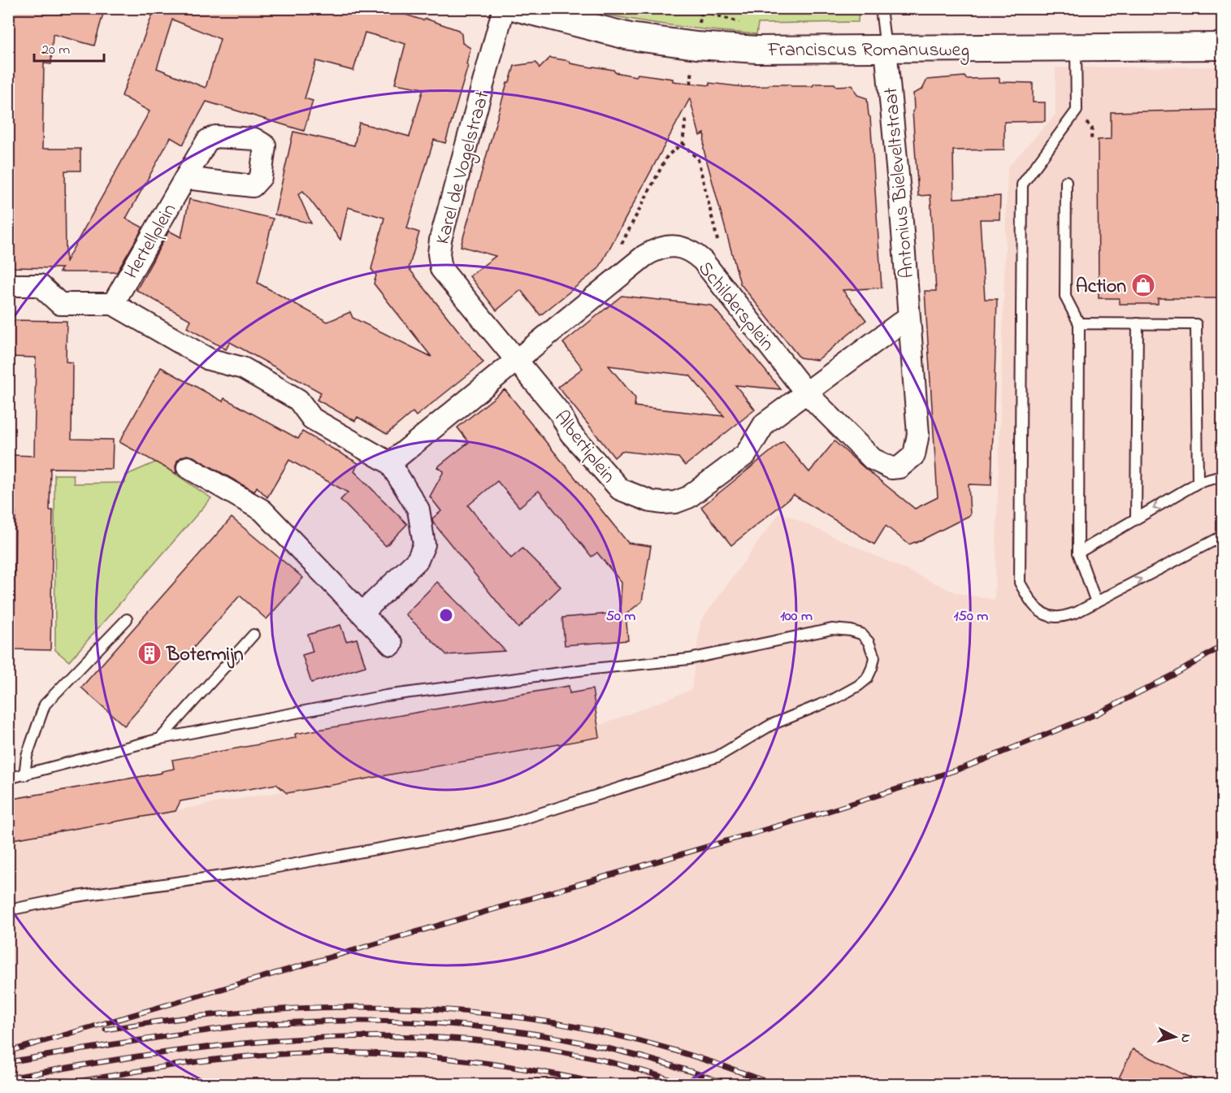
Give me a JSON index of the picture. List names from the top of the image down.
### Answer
{
  "streets": {
    "street": [
      "Franciscus Romanusweg",
      "Karel de Vogelstraat",
      "Antonius Bieleveltstraat",
      "Hertellplein",
      "Schildersplein",
      "Albertiplein"
    ]
  },
  "crossings": [
    ["Franciscus Romanusweg", "Antonius Bieleveltstraat"],
    ["Karel de Vogelstraat", "Schildersplein"],
    ["Karel de Vogelstraat", "Albertiplein"],
    ["Antonius Bieleveltstraat", "Schildersplein"],
    ["Antonius Bieleveltstraat", "Albertiplein"],
    ["Schildersplein", "Albertiplein"]
  ],
  "places": {
    "shop": ["Action"],
    "building": ["Botermijn"]
  },
  "scale_bar": "20 m",
  "north": "right",
  "rings": ["50 m", "100 m", "150 m"]
}
